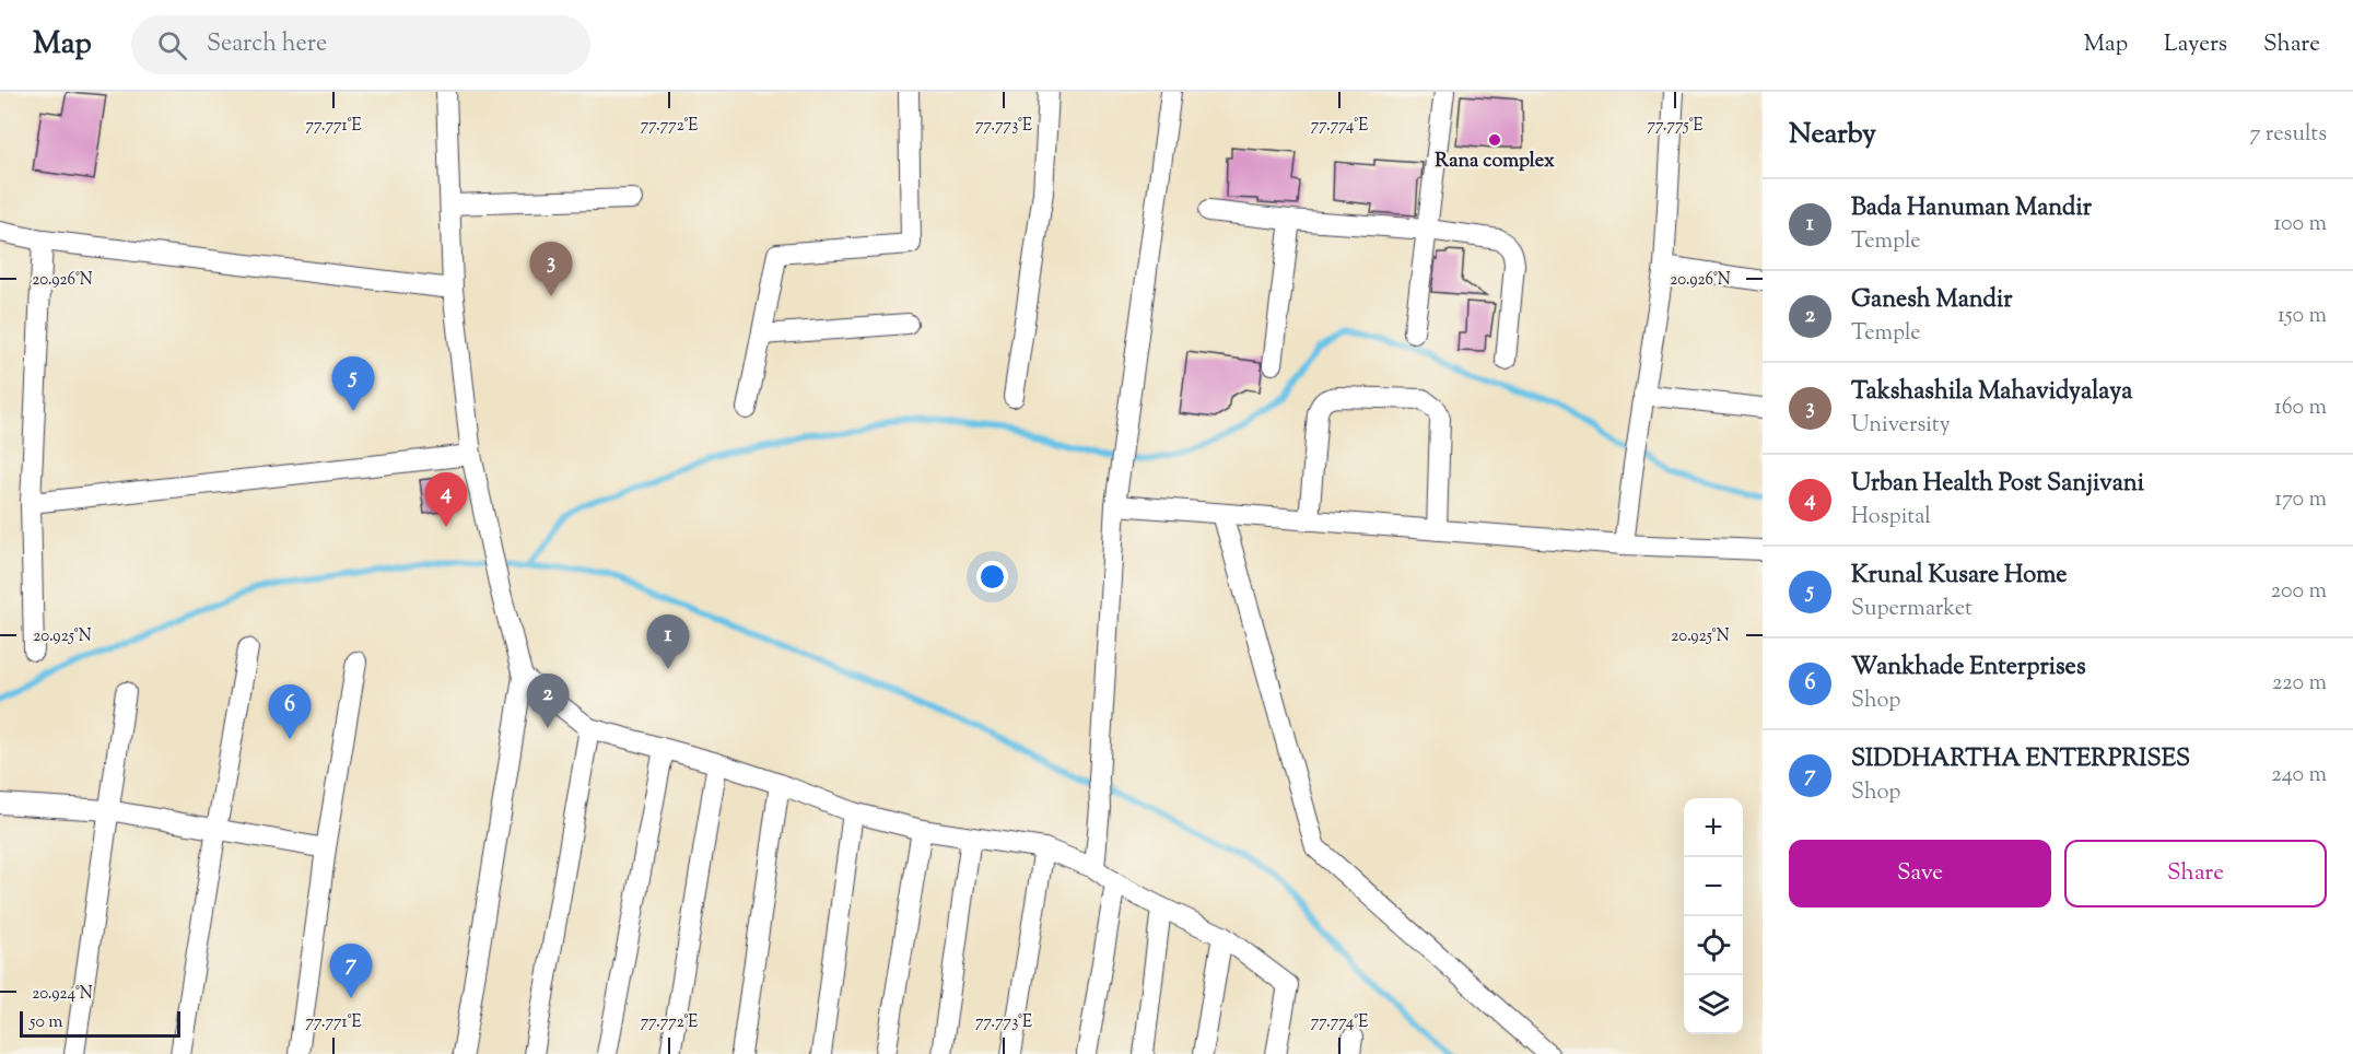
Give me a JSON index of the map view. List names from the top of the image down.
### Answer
{
  "places": ["Rana complex"],
  "scale_bar": "50 m",
  "page": {
    "header": "Map",
    "search": "Search here",
    "nav": ["Map", "Layers", "Share"],
    "heading": ["Nearby", "7 results"],
    "list": [
      {
        "mark": "1",
        "name": "Bada Hanuman Mandir",
        "note": "Temple",
        "value": "100 m"
      },
      {
        "mark": "2",
        "name": "Ganesh Mandir",
        "note": "Temple",
        "value": "150 m"
      },
      {
        "mark": "3",
        "name": "Takshashila Mahavidyalaya",
        "note": "University",
        "value": "160 m"
      },
      {
        "mark": "4",
        "name": "Urban Health Post Sanjivani",
        "note": "Hospital",
        "value": "170 m"
      },
      {
        "mark": "5",
        "name": "Krunal Kusare Home",
        "note": "Supermarket",
        "value": "200 m"
      },
      {
        "mark": "6",
        "name": "Wankhade Enterprises",
        "note": "Shop",
        "value": "220 m"
      },
      {
        "mark": "7",
        "name": "SIDDHARTHA ENTERPRISES",
        "note": "Shop",
        "value": "240 m"
      }
    ],
    "pins": [
      "3",
      "5",
      "4",
      "1",
      "2",
      "6",
      "7"
    ],
    "map_buttons": ["+", "−"],
    "buttons": ["Save", "Share"],
    "scale": "50 m"
  },
  "coordinates": [
    "77.771°E",
    "77.772°E",
    "77.773°E",
    "77.774°E",
    "77.775°E",
    "20.926°N",
    "20.925°N",
    "20.924°N"
  ]
}
